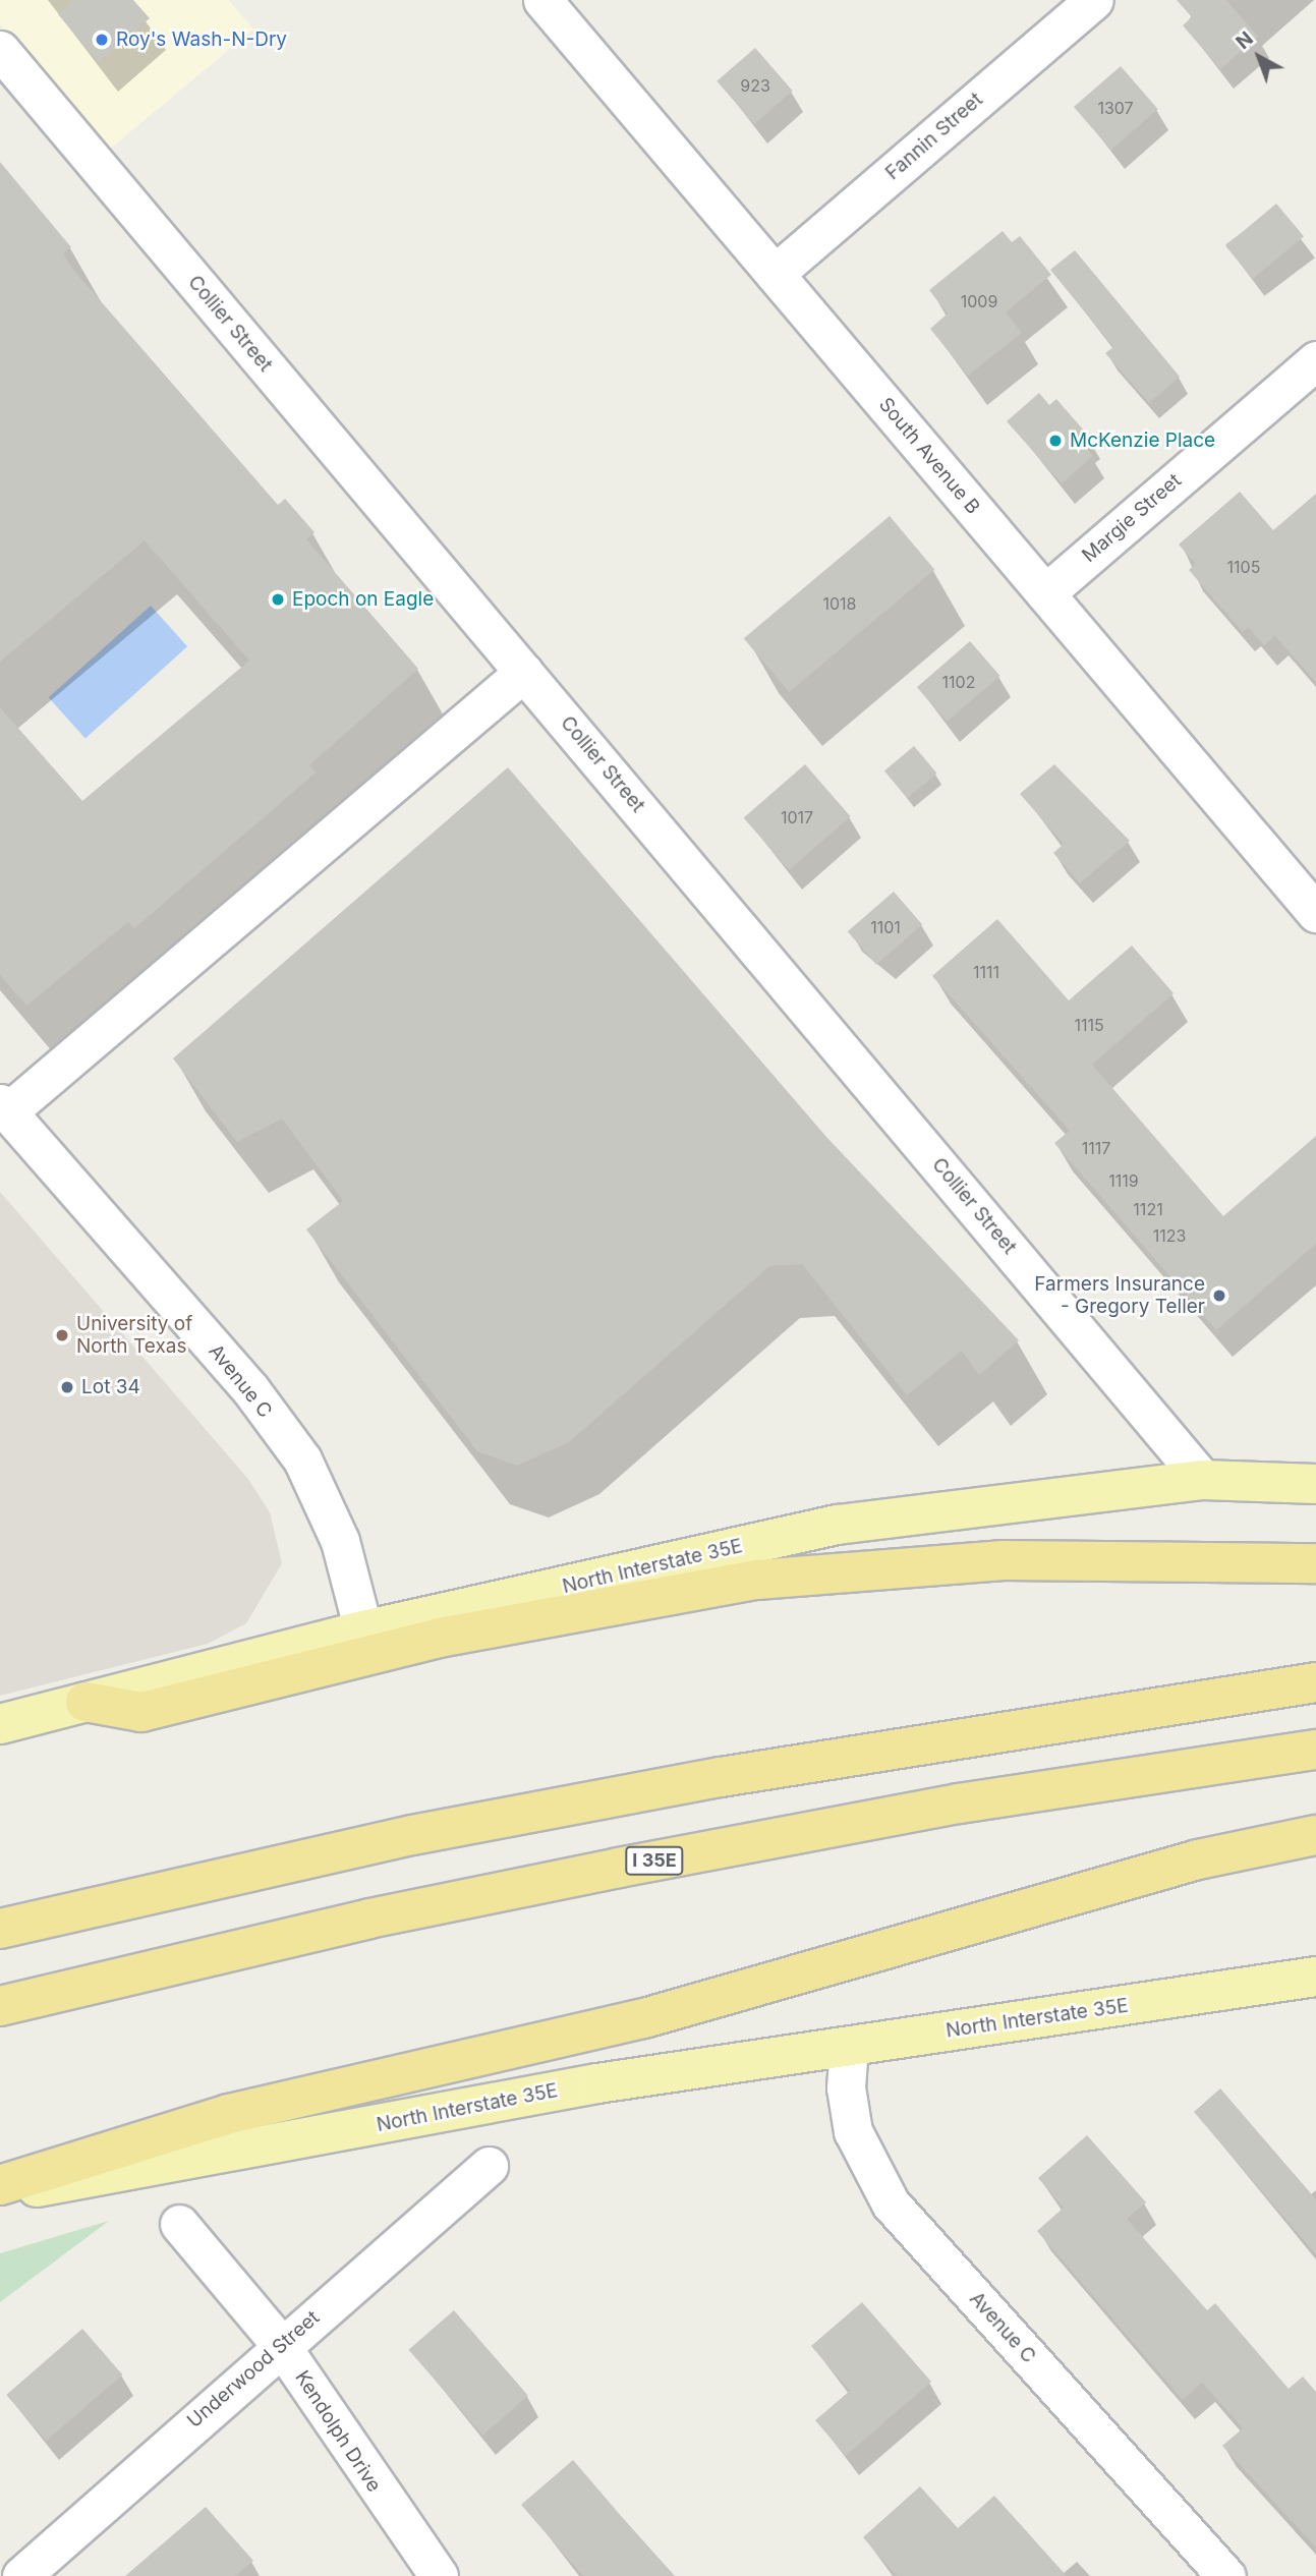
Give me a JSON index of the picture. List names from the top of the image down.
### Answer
{
  "streets": {
    "highway": ["I 35E"],
    "main road": ["North Interstate 35E"],
    "street": [
      "Fannin Street",
      "Collier Street",
      "South Avenue B",
      "Margie Street",
      "Avenue C",
      "Underwood Street",
      "Kendolph Drive"
    ]
  },
  "crossings": [
    ["Fannin Street", "South Avenue B"],
    ["Collier Street", "North Interstate 35E"],
    ["South Avenue B", "Margie Street"],
    ["Avenue C", "North Interstate 35E"],
    ["Underwood Street", "Kendolph Drive"]
  ],
  "places": [
    "Roy's Wash-N-Dry",
    "McKenzie Place",
    "Epoch on Eagle",
    "Farmers Insurance - Gregory Teller",
    "University of North Texas",
    "Lot 34"
  ],
  "house_numbers": [
    "923",
    "1307",
    "1009",
    "1105",
    "1018",
    "1102",
    "1017",
    "1101",
    "1111",
    "1115",
    "1117",
    "1119",
    "1121",
    "1123"
  ],
  "north": "top left"
}
